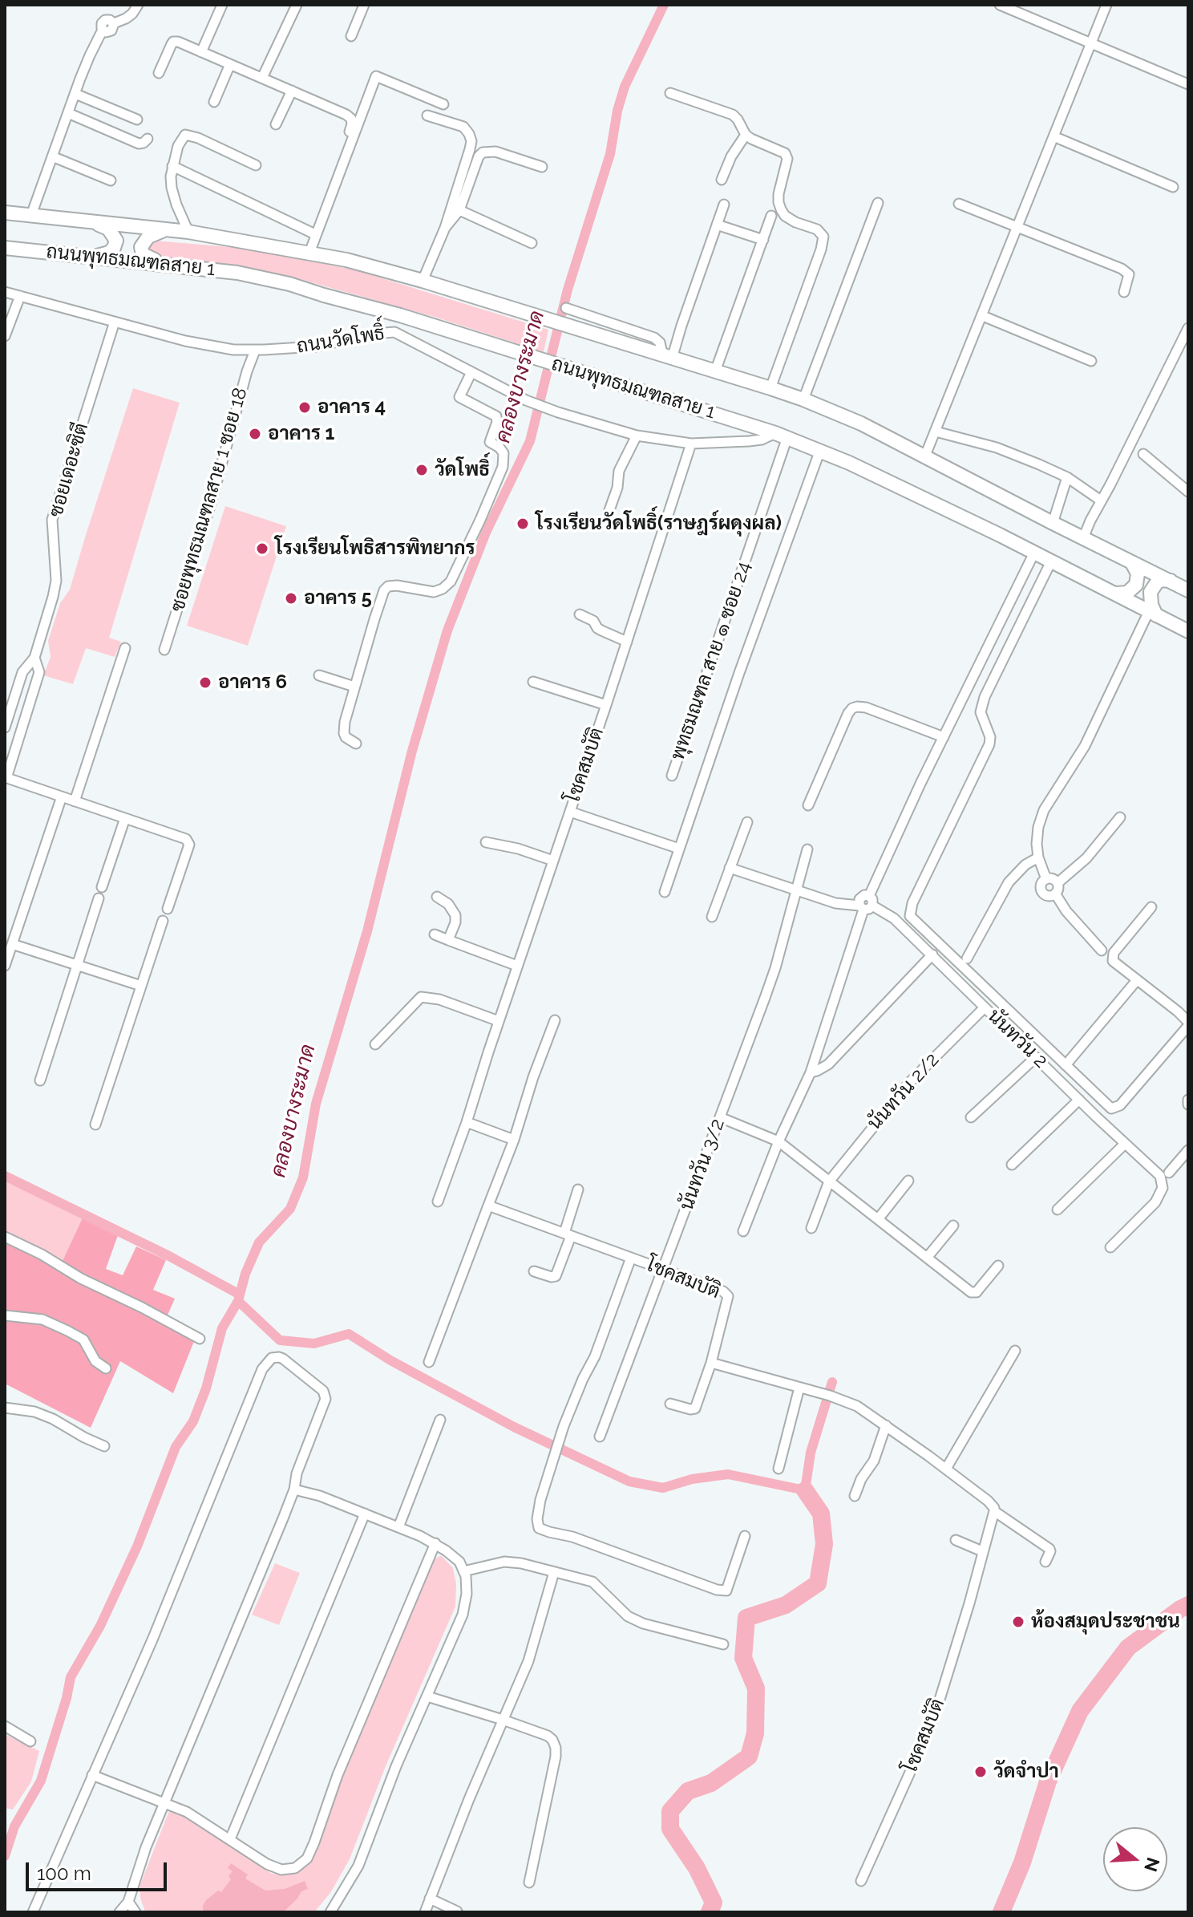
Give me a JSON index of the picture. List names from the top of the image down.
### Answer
{
  "streets": {
    "main road": ["ถนนพุทธมณฑลสาย 1"],
    "street": [
      "ถนนวัดโพธิ์",
      "ซอยเดอะซิตี",
      "ซอยพุทธมณฑลสาย 1 ซอย 18",
      "พุทธมณฑล สาย ๑ ซอย 24",
      "โชคสมบัติ",
      "นันทวัน 2",
      "นันทวัน 2/2",
      "นันทวัน 3/2"
    ]
  },
  "crossings": [
    ["ถนนพุทธมณฑลสาย 1", "ถนนวัดโพธิ์"],
    ["ถนนพุทธมณฑลสาย 1", "พุทธมณฑล สาย ๑ ซอย 24"],
    ["ถนนวัดโพธิ์", "ซอยเดอะซิตี"],
    ["ถนนวัดโพธิ์", "ซอยพุทธมณฑลสาย 1 ซอย 18"],
    ["ถนนวัดโพธิ์", "พุทธมณฑล สาย ๑ ซอย 24"],
    ["ถนนวัดโพธิ์", "โชคสมบัติ"],
    ["โชคสมบัติ", "นันทวัน 3/2"],
    ["นันทวัน 2", "นันทวัน 2/2"]
  ],
  "water": ["คลองบางระมาด"],
  "places": [
    "อาคาร 4",
    "อาคาร 1",
    "วัดโพธิ์",
    "โรงเรียนวัดโพธิ์(ราษฎร์ผดุงผล)",
    "โรงเรียนโพธิสารพิทยากร",
    "อาคาร 5",
    "อาคาร 6",
    "ห้องสมุดประชาชน",
    "วัดจำปา"
  ],
  "scale_bar": "100 m",
  "north": "right"
}
